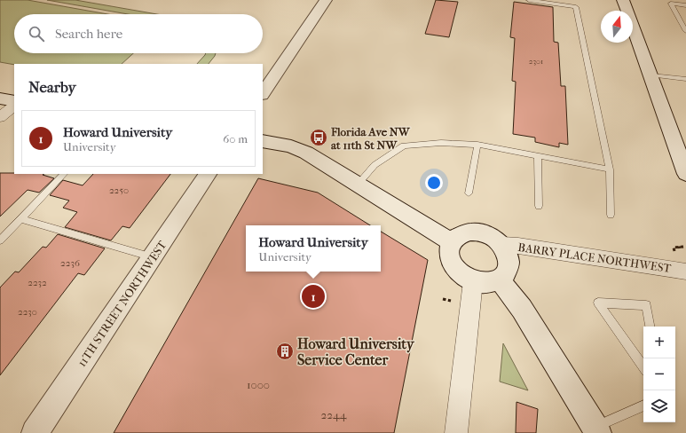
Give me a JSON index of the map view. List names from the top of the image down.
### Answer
{
  "streets": {
    "main road": ["11TH STREET NORTHWEST"],
    "street": ["BARRY PLACE NORTHWEST"]
  },
  "places": {
    "bus stop": ["Florida Ave NW at 11th St NW"],
    "building": ["Howard University Service Center"]
  },
  "house_numbers": [
    "2301",
    "2250",
    "2236",
    "2232",
    "2230",
    "1000",
    "2244"
  ],
  "north": "top",
  "page": {
    "search": "Search here",
    "heading": "Nearby",
    "list": [
      {
        "mark": "1",
        "name": "Howard University",
        "note": "University",
        "value": "60 m"
      }
    ],
    "popup": ["Howard University", "University"],
    "pins": "1",
    "map_buttons": ["+", "−"]
  }
}
